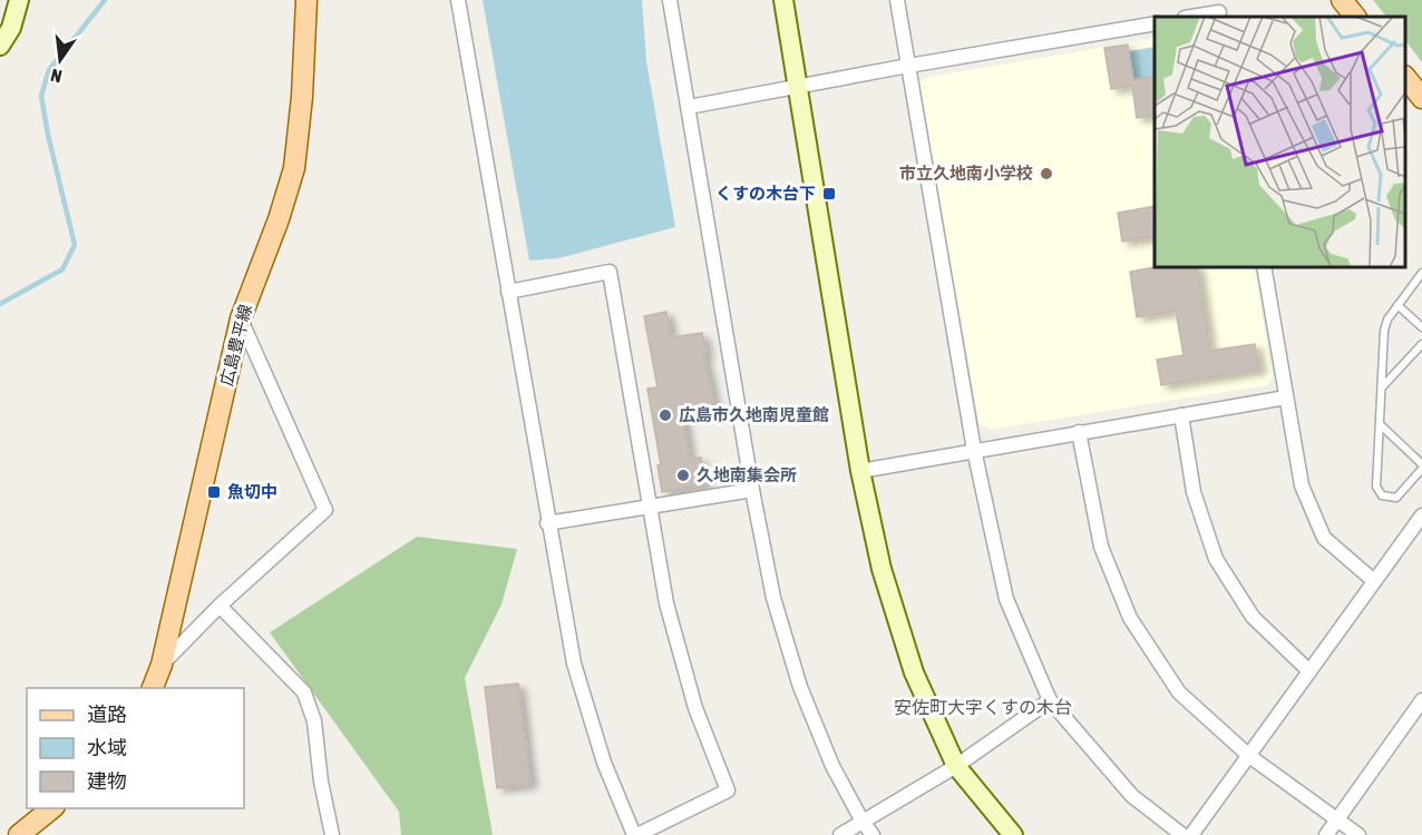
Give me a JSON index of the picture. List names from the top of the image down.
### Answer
{
  "streets": {
    "main road": ["広島豊平線"]
  },
  "districts": ["安佐町大字くすの木台"],
  "places": {
    "other": ["市立久地南小学校", "広島市久地南児童館", "久地南集会所"],
    "transit": ["くすの木台下", "魚切中"]
  },
  "legend": ["道路", "水域", "建物"],
  "north": "bottom"
}
